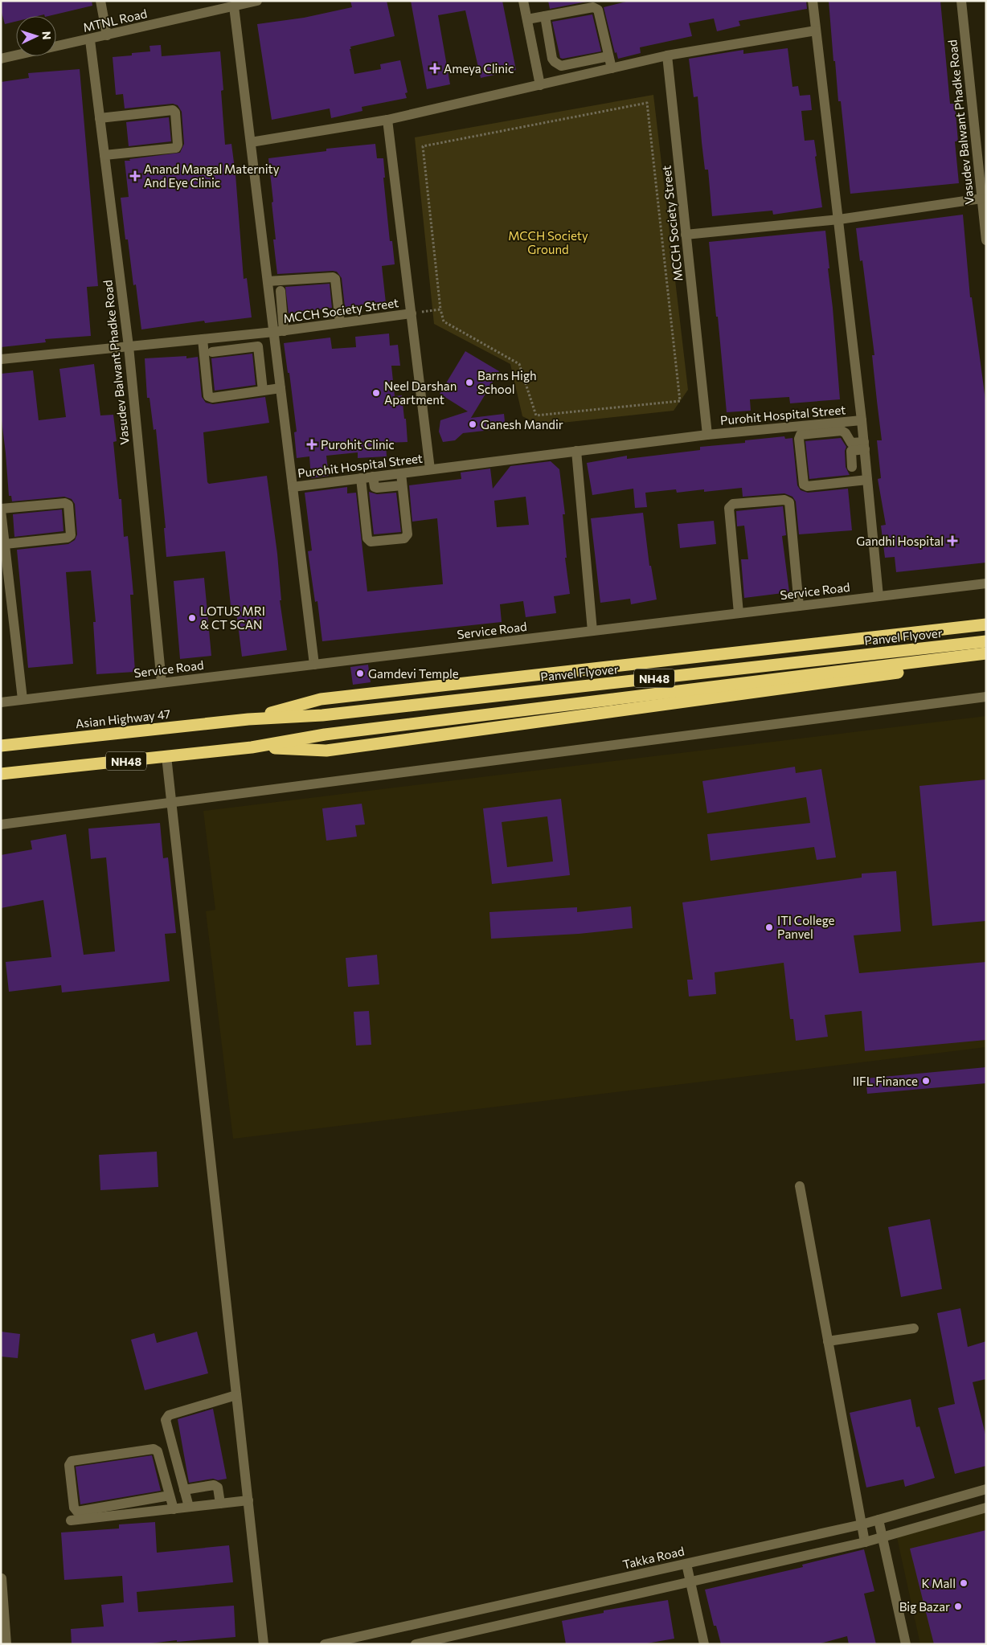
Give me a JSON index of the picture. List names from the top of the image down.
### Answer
{
  "streets": {
    "highway": ["Panvel Flyover", "NH48", "Asian Highway 47"],
    "street": [
      "MTNL Road",
      "Vasudev Balwant Phadke Road",
      "MCCH Society Street",
      "Purohit Hospital Street",
      "Service Road",
      "Takka Road"
    ]
  },
  "crossings": [
    ["MTNL Road", "Vasudev Balwant Phadke Road"],
    ["Vasudev Balwant Phadke Road", "MCCH Society Street"],
    ["Vasudev Balwant Phadke Road", "Service Road"],
    ["MCCH Society Street", "Purohit Hospital Street"],
    ["Panvel Flyover", "Asian Highway 47"]
  ],
  "parks": ["MCCH Society Ground"],
  "places": {
    "health": [
      "Ameya Clinic",
      "Anand Mangal Maternity And Eye Clinic",
      "Purohit Clinic",
      "Gandhi Hospital"
    ],
    "other": [
      "Barns High School",
      "Neel Darshan Apartment",
      "Ganesh Mandir",
      "LOTUS MRI & CT SCAN",
      "Gamdevi Temple",
      "ITI College Panvel",
      "IIFL Finance",
      "K Mall",
      "Big Bazar"
    ]
  },
  "north": "right"
}
